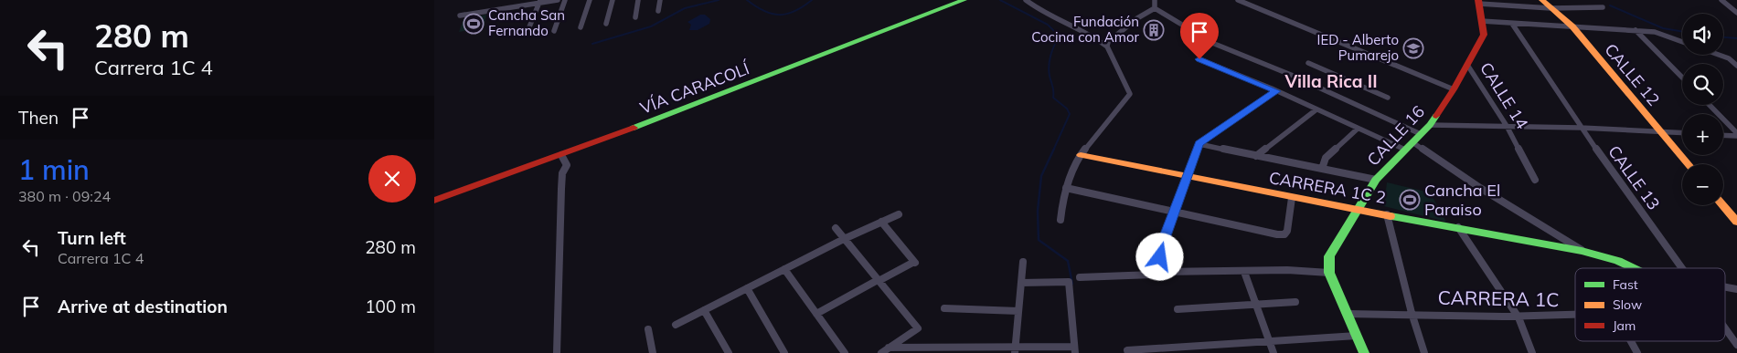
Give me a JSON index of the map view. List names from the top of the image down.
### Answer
{
  "streets": {
    "street": [
      "CALLE 12",
      "VÍA CARACOLÍ",
      "CALLE 14",
      "CALLE 16",
      "CALLE 13",
      "CARRERA 1C 2",
      "CARRERA 1C"
    ]
  },
  "crossings": [
    ["CALLE 14", "CALLE 16"],
    ["CALLE 16", "CARRERA 1C 2"]
  ],
  "districts": ["Villa Rica II"],
  "places": {
    "sports": ["Cancha San Fernando", "Cancha El Paraiso"],
    "building": ["Fundación Cocina con Amor"],
    "school or university": ["IED - Alberto Pumarejo"]
  },
  "legend": ["Fast", "Slow", "Jam"],
  "page": {
    "turn": ["280 m", "Carrera 1C 4"],
    "map_buttons": ["+", "−"],
    "then": "Then",
    "heading": ["1 min", "380 m · 09:24"],
    "list": [
      {
        "name": "Turn left",
        "note": "Carrera 1C 4",
        "value": "280 m"
      },
      {
        "name": "Arrive at destination",
        "value": "100 m"
      }
    ]
  }
}
